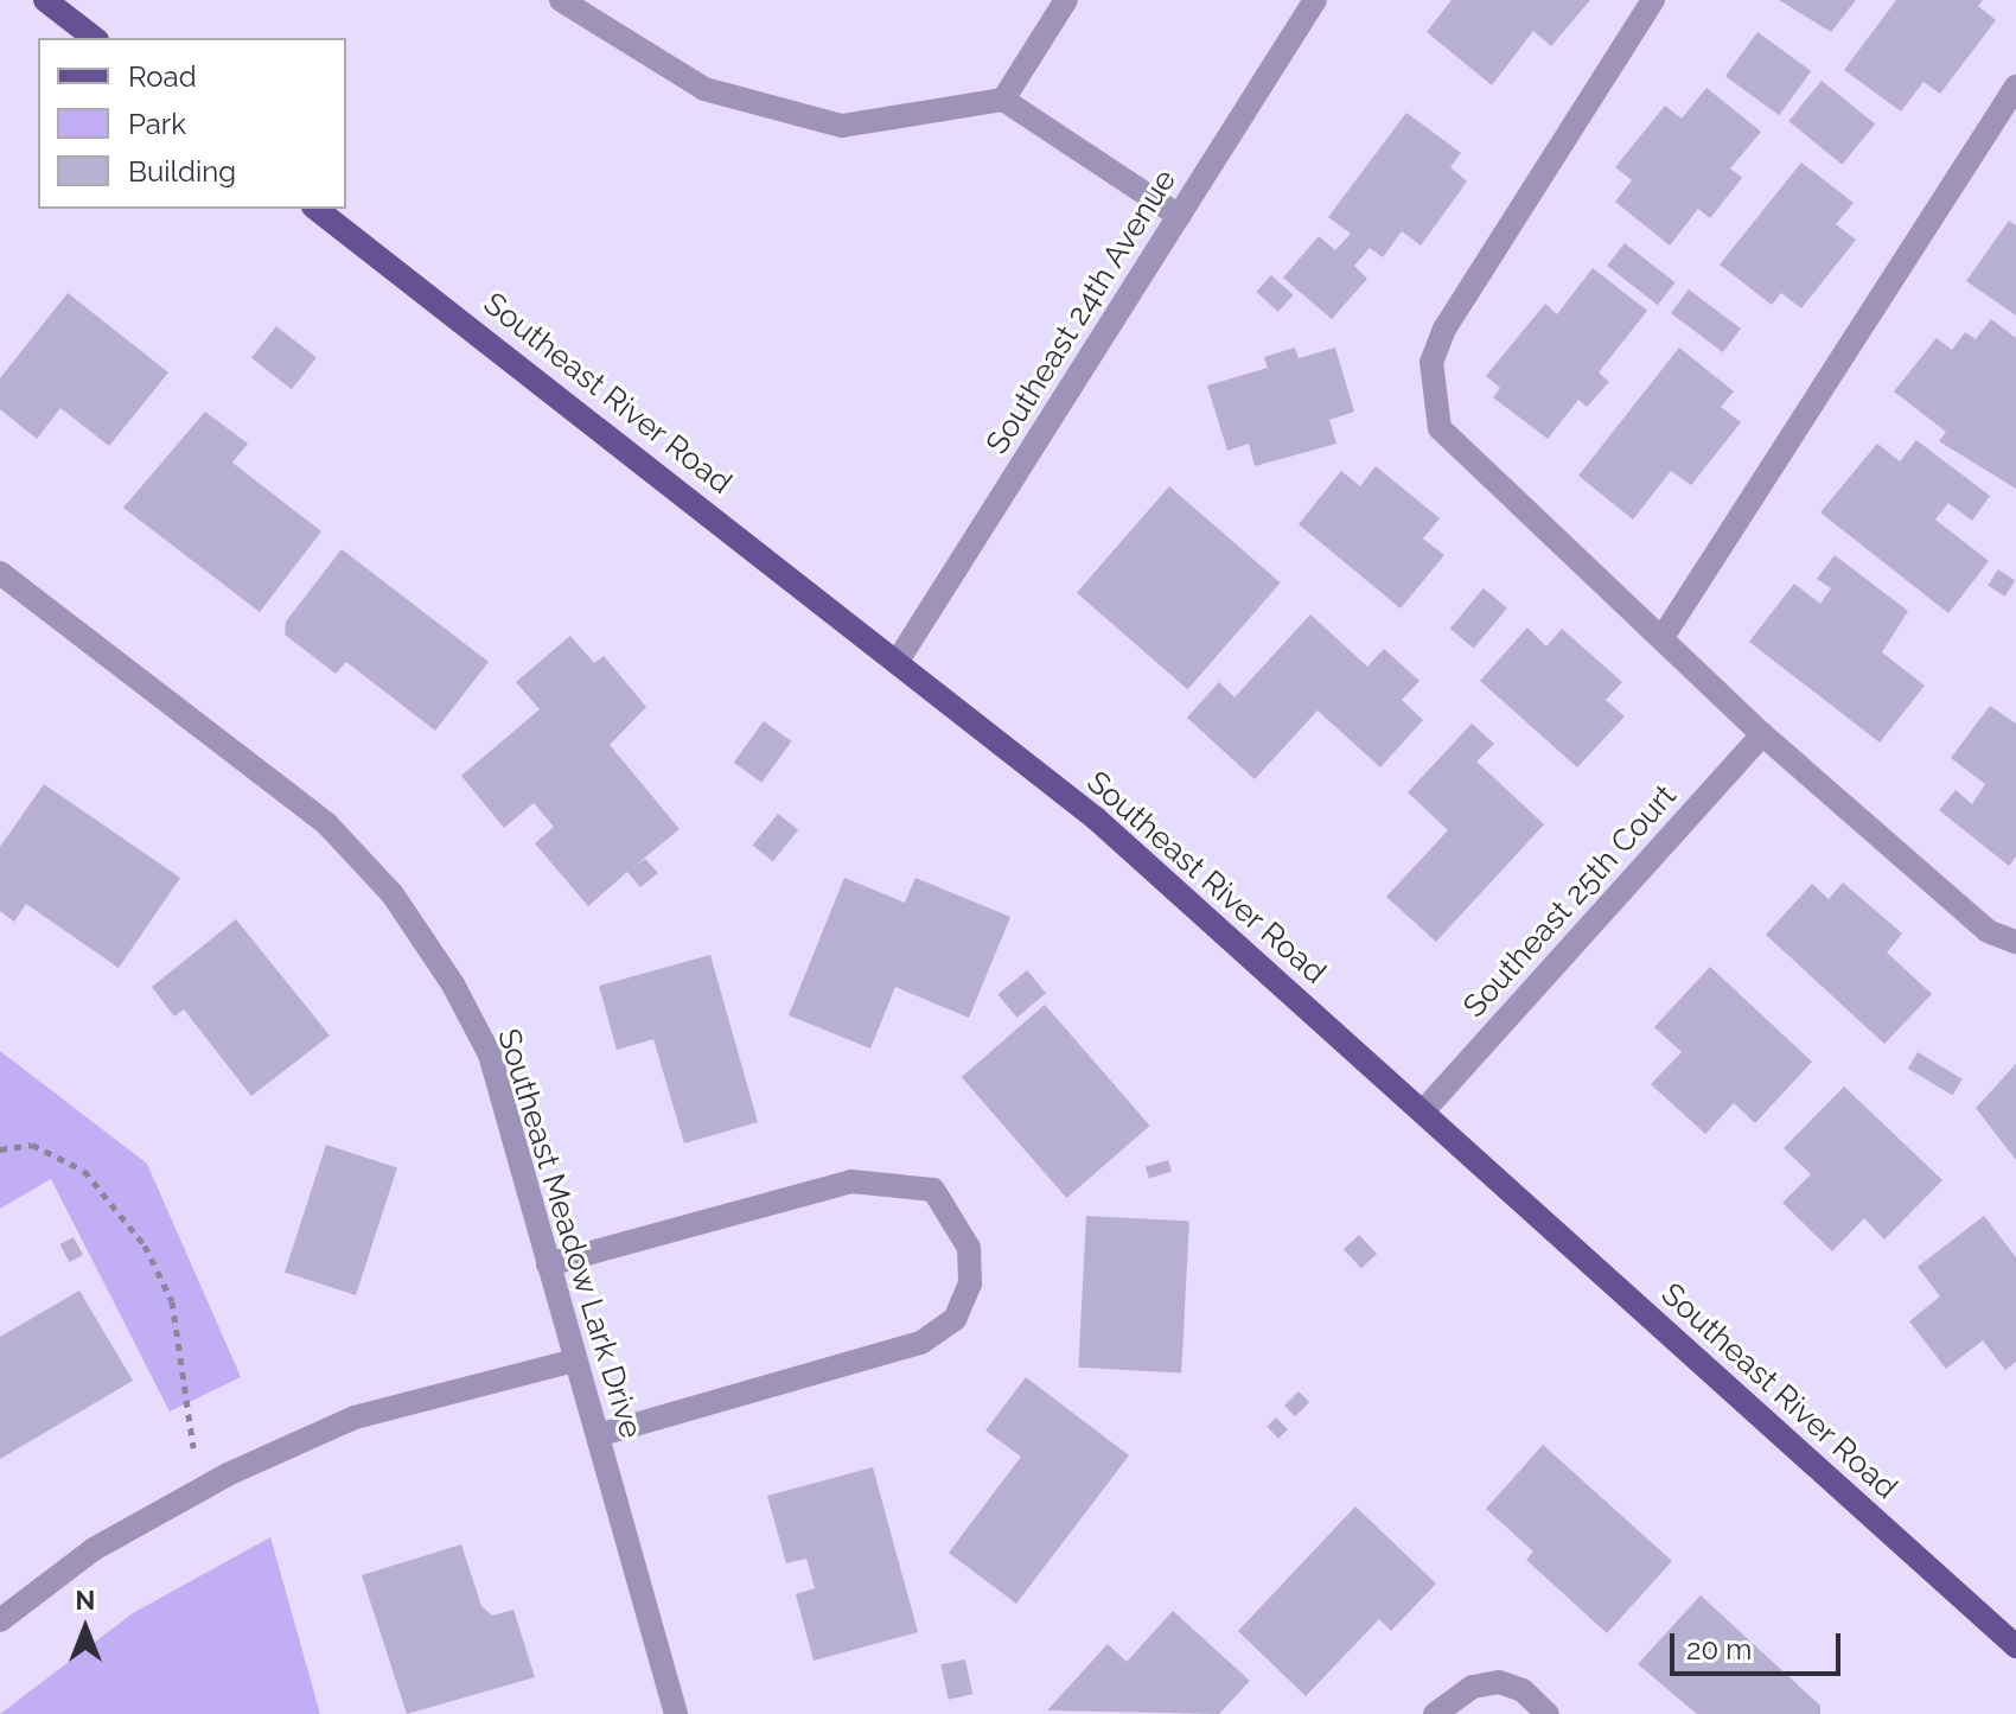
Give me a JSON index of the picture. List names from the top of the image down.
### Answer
{
  "streets": {
    "main road": ["Southeast River Road"],
    "street": ["Southeast 24th Avenue", "Southeast 25th Court", "Southeast Meadow Lark Drive"]
  },
  "crossings": [
    ["Southeast 24th Avenue", "Southeast River Road"],
    ["Southeast River Road", "Southeast 25th Court"]
  ],
  "legend": ["Road", "Park", "Building"],
  "scale_bar": "20 m",
  "north": "top"
}
